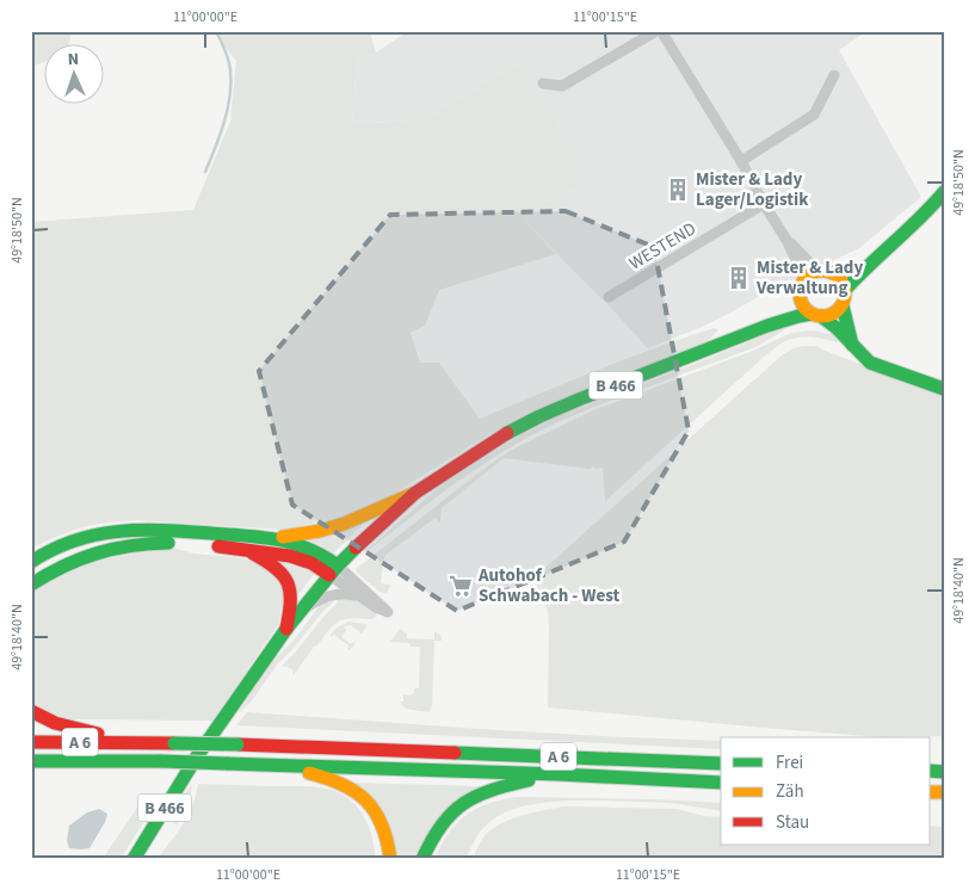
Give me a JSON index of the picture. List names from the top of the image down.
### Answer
{
  "streets": {
    "main road": ["B 466", "A 6"],
    "street": ["WESTEND"]
  },
  "places": {
    "building": ["Mister & Lady Lager/Logistik", "Mister & Lady Verwaltung"],
    "supermarket": ["Autohof Schwabach - West"]
  },
  "legend": ["Frei", "Zäh", "Stau"],
  "north": "top",
  "coordinates": [
    "11°00'00\"E",
    "11°00'15\"E",
    "49°18'50\"N",
    "49°18'40\"N"
  ]
}
